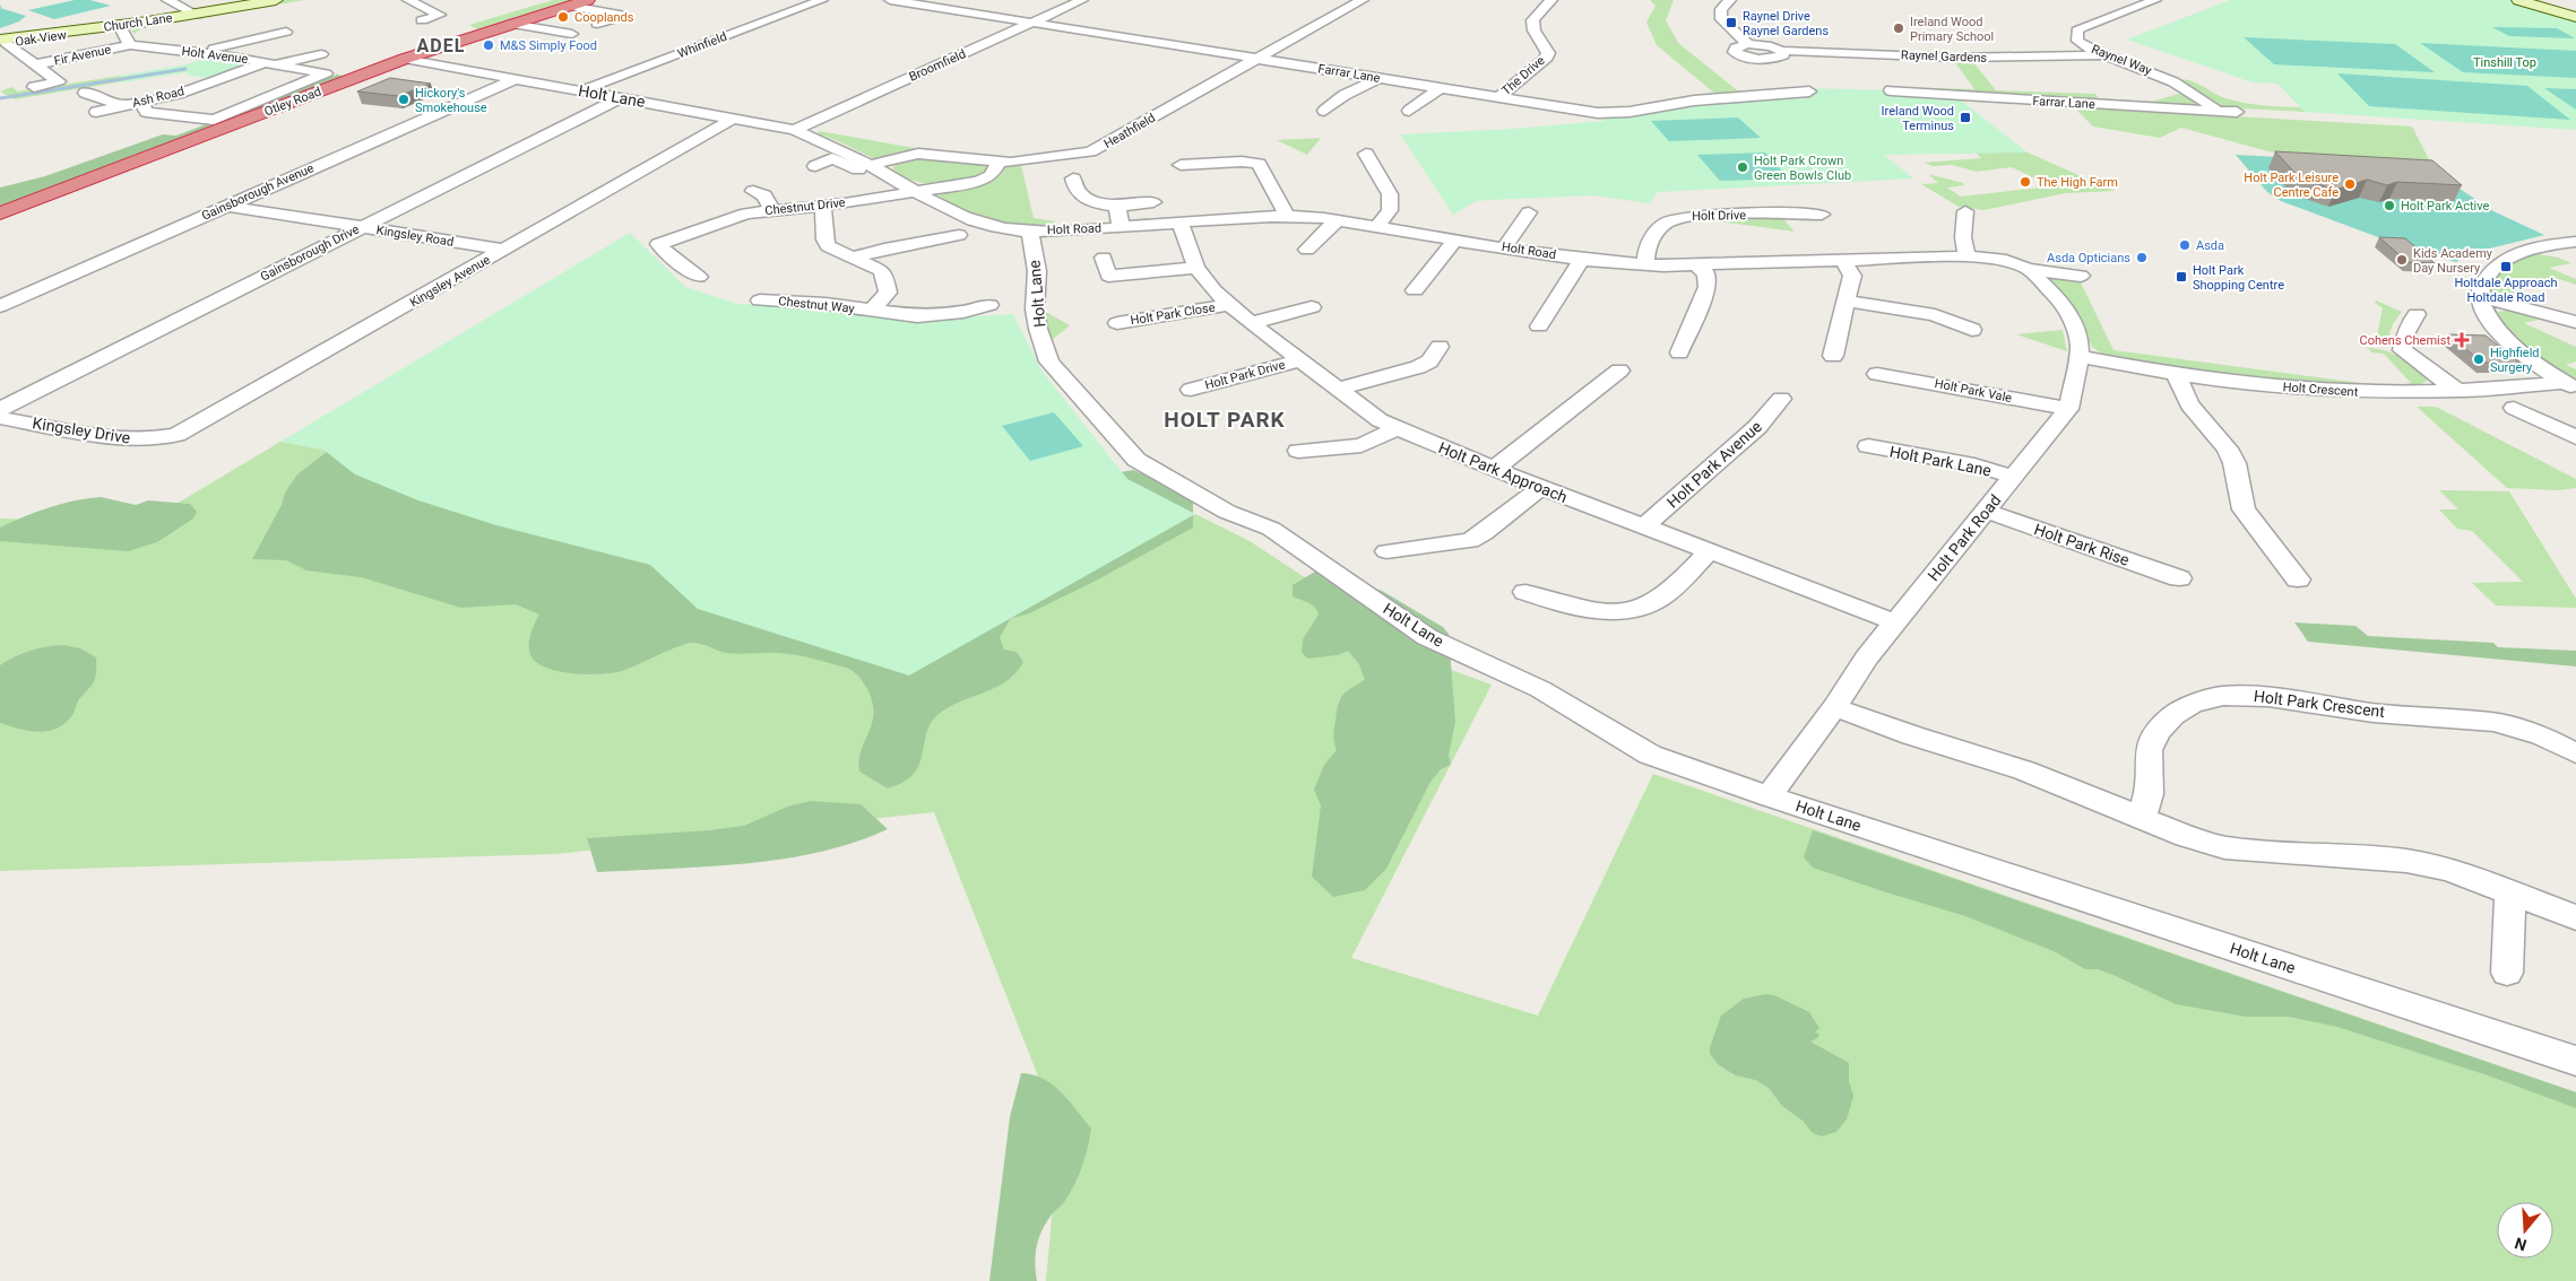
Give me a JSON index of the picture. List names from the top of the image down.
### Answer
{
  "streets": {
    "highway": ["Otley Road"],
    "street": [
      "Church Lane",
      "Oak View",
      "Whinfield",
      "Fir Avenue",
      "Holt Avenue",
      "Raynel Gardens",
      "Raynel Way",
      "Broomfield",
      "Farrar Lane",
      "The Drive",
      "Holt Lane",
      "Ash Road",
      "Heathfield",
      "Gainsborough Avenue",
      "Chestnut Drive",
      "Holt Drive",
      "Holt Road",
      "Kingsley Road",
      "Gainsborough Drive",
      "Kingsley Avenue",
      "Chestnut Way",
      "Holt Park Close",
      "Holt Park Drive",
      "Holt Crescent",
      "Holt Park Vale",
      "Kingsley Drive",
      "Holt Park Lane",
      "Holt Park Avenue",
      "Holt Park Approach",
      "Holt Park Road",
      "Holt Park Rise",
      "Holt Park Crescent"
    ]
  },
  "crossings": [
    ["Church Lane", "Oak View"],
    ["Oak View", "Fir Avenue"],
    ["Whinfield", "Holt Lane"],
    ["Fir Avenue", "Holt Avenue"],
    ["Holt Avenue", "Ash Road"],
    ["Raynel Gardens", "Raynel Way"],
    ["Raynel Way", "Farrar Lane"],
    ["Broomfield", "Farrar Lane"],
    ["Broomfield", "Holt Lane"],
    ["Farrar Lane", "The Drive"],
    ["Farrar Lane", "Heathfield"],
    ["Holt Lane", "Otley Road"],
    ["Holt Lane", "Heathfield"],
    ["Holt Lane", "Gainsborough Avenue"],
    ["Holt Lane", "Chestnut Drive"],
    ["Holt Lane", "Holt Road"],
    ["Holt Lane", "Gainsborough Drive"],
    ["Holt Lane", "Kingsley Avenue"],
    ["Holt Lane", "Holt Park Road"],
    ["Heathfield", "Chestnut Drive"],
    ["Gainsborough Avenue", "Kingsley Road"],
    ["Chestnut Drive", "Chestnut Way"],
    ["Holt Drive", "Holt Road"],
    ["Holt Road", "Holt Park Approach"],
    ["Holt Road", "Holt Park Road"],
    ["Kingsley Road", "Gainsborough Drive"],
    ["Kingsley Road", "Kingsley Avenue"],
    ["Kingsley Avenue", "Kingsley Drive"],
    ["Holt Park Close", "Holt Park Approach"],
    ["Holt Park Drive", "Holt Park Approach"],
    ["Holt Crescent", "Holt Park Road"],
    ["Holt Park Vale", "Holt Park Road"],
    ["Holt Park Lane", "Holt Park Road"],
    ["Holt Park Avenue", "Holt Park Approach"],
    ["Holt Park Approach", "Holt Park Road"],
    ["Holt Park Road", "Holt Park Rise"]
  ],
  "districts": ["ADEL", "HOLT PARK"],
  "parks": ["Tinshill Top"],
  "places": {
    "other": [
      "Cooplands",
      "Ireland Wood Primary School",
      "M&S Simply Food",
      "Hickory's Smokehouse",
      "Holt Park Crown Green Bowls Club",
      "The High Farm",
      "Holt Park Leisure Centre Cafe",
      "Holt Park Active",
      "Asda",
      "Asda Opticians",
      "Kids Academy Day Nursery",
      "Highfield Surgery"
    ],
    "transit": [
      "Raynel Drive Raynel Gardens",
      "Ireland Wood Terminus",
      "Holtdale Approach Holtdale Road",
      "Holt Park Shopping Centre"
    ],
    "health": ["Cohens Chemist"]
  },
  "north": "bottom"
}
